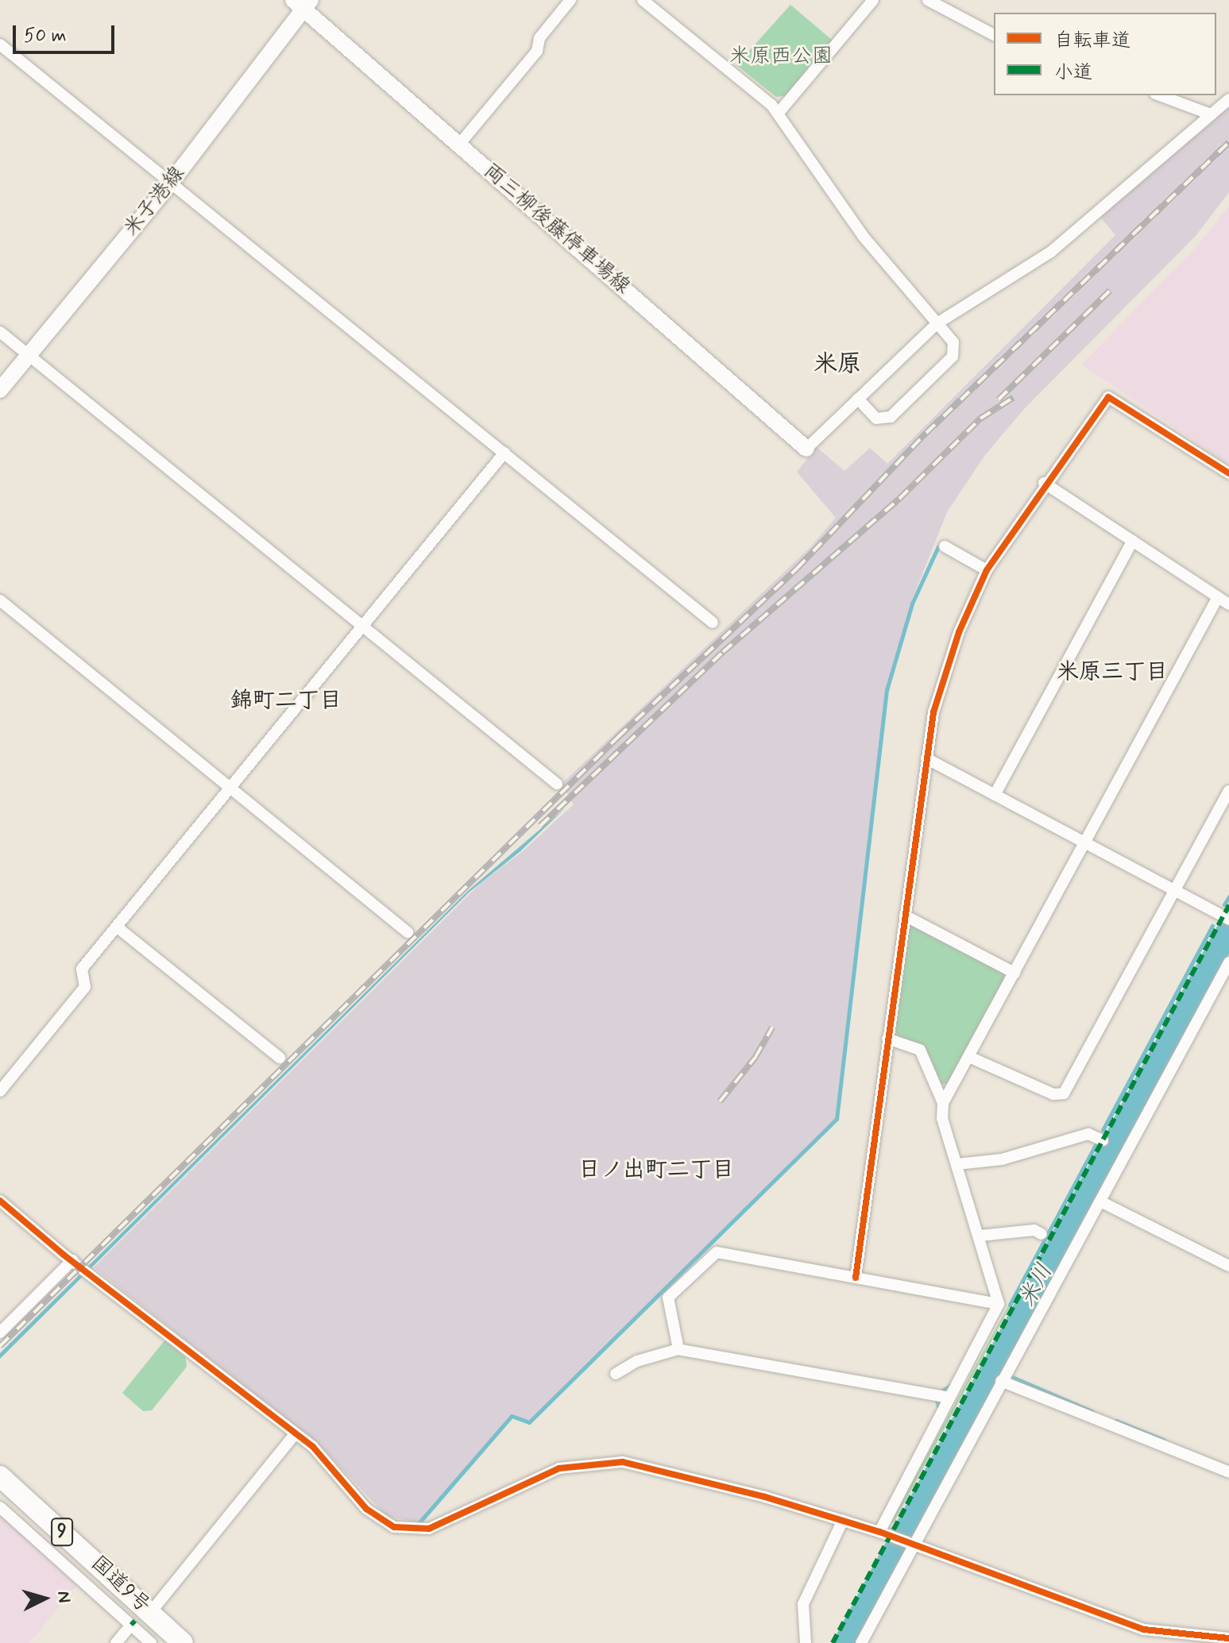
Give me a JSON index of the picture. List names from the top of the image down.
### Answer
{
  "streets": {
    "highway": ["9", "国道9号"],
    "main road": ["米子港線", "両三柳後藤停車場線"]
  },
  "crossings": [
    ["米子港線", "両三柳後藤停車場線"]
  ],
  "districts": [
    "米原",
    "米原三丁目",
    "錦町二丁目",
    "日ノ出町二丁目"
  ],
  "water": ["米川"],
  "parks": ["米原西公園"],
  "legend": ["自転車道", "小道"],
  "scale_bar": "50 m",
  "north": "right"
}
